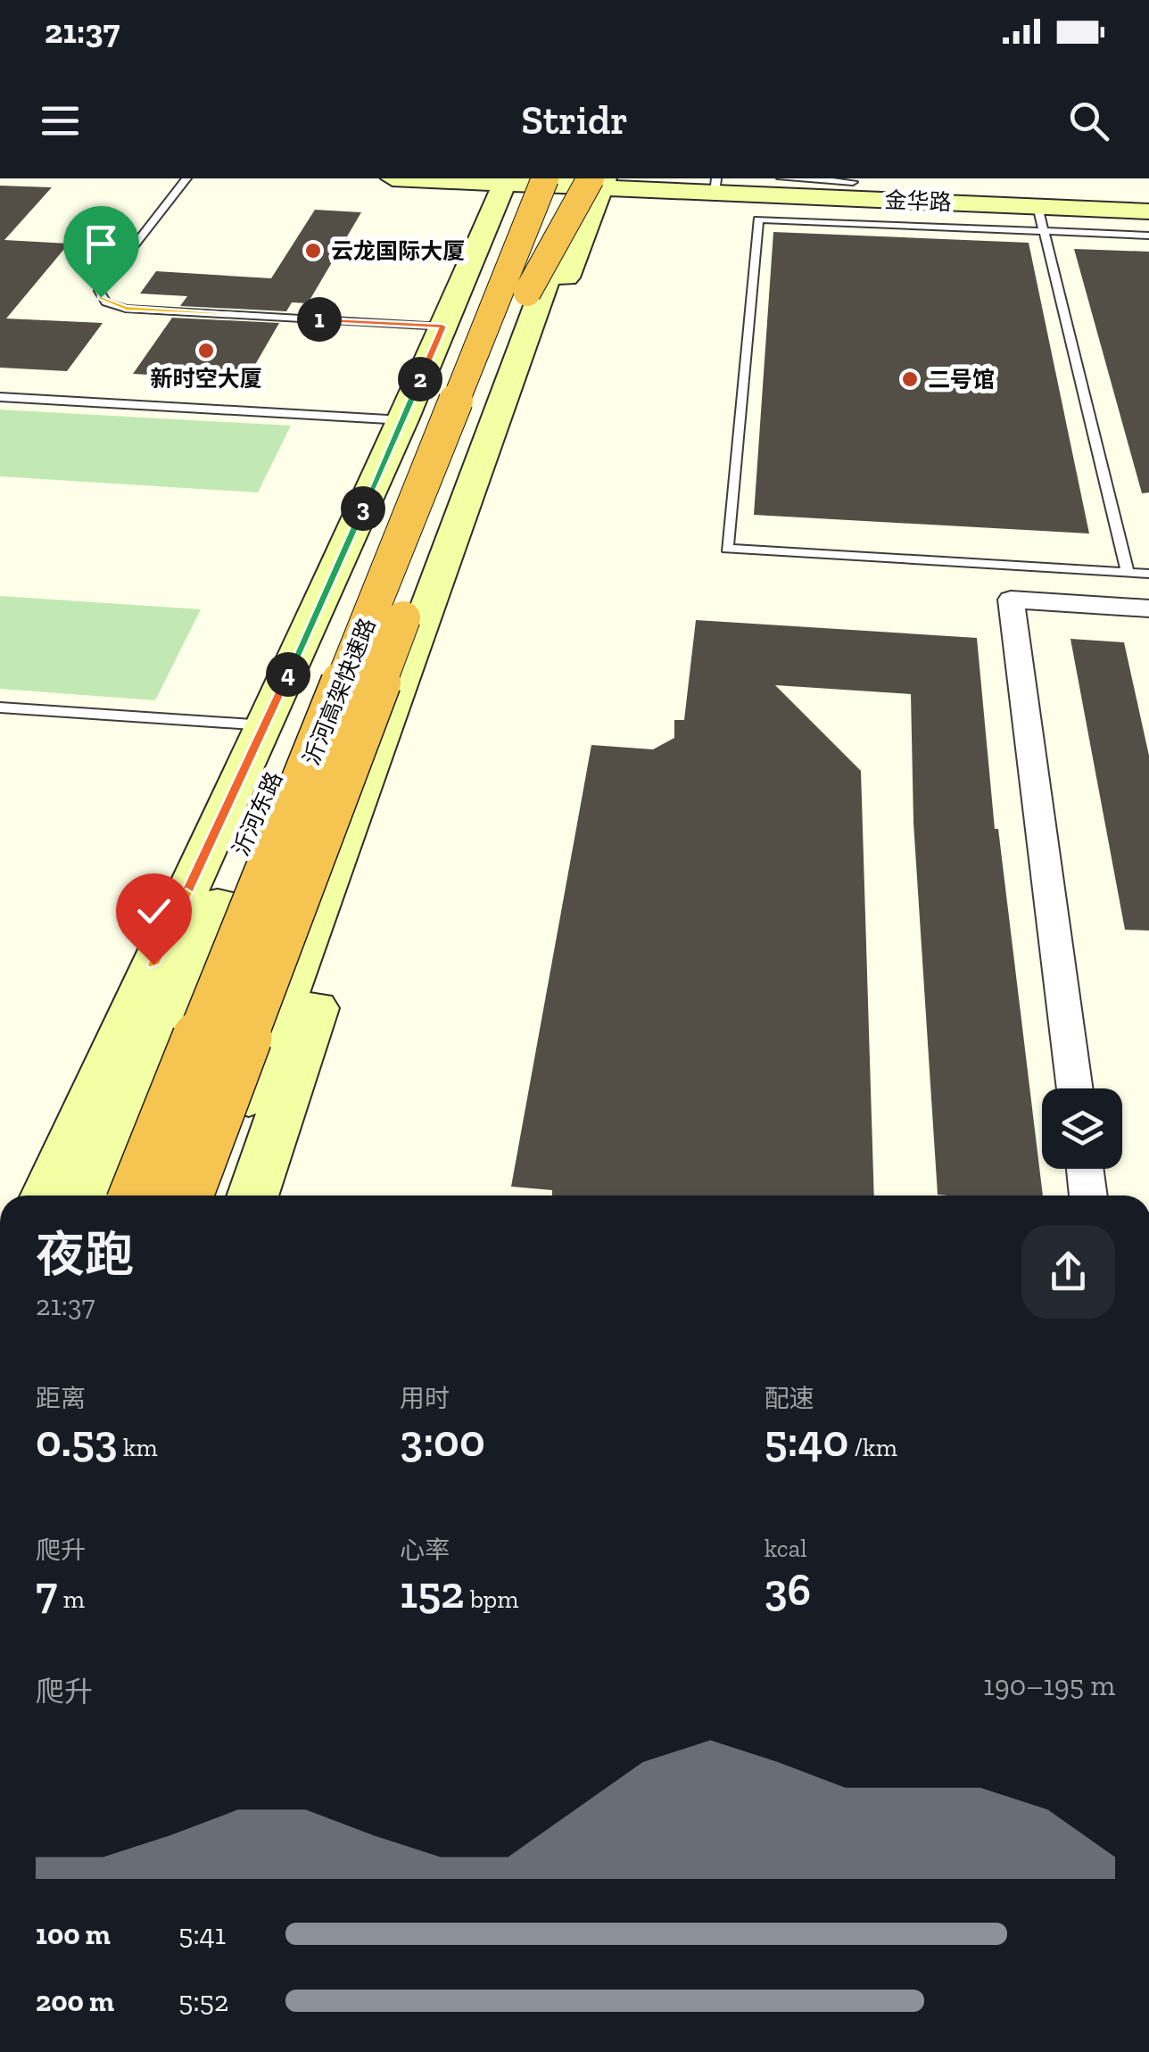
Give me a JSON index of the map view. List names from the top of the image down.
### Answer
{
  "streets": {
    "highway": ["沂河高架快速路"],
    "street": ["金华路", "沂河东路"]
  },
  "crossings": [
    ["金华路", "沂河高架快速路"],
    ["金华路", "沂河东路"],
    ["沂河高架快速路", "沂河东路"]
  ],
  "places": ["云龙国际大厦", "新时空大厦", "二号馆"],
  "page": {
    "status": "21:37",
    "header": "Stridr",
    "pins": [
      "1",
      "2",
      "3",
      "4"
    ],
    "heading": ["夜跑", "21:37"],
    "stats": [
      ["距离", "0.53 km"],
      ["用时", "3:00"],
      ["配速", "5:40 /km"],
      ["爬升", "7 m"],
      ["心率", "152 bpm"],
      ["kcal", "36"]
    ],
    "chart": ["爬升", "190–195 m"],
    "list": [
      {
        "name": "100 m",
        "note": "5:41"
      },
      {
        "name": "200 m",
        "note": "5:52"
      }
    ]
  }
}
